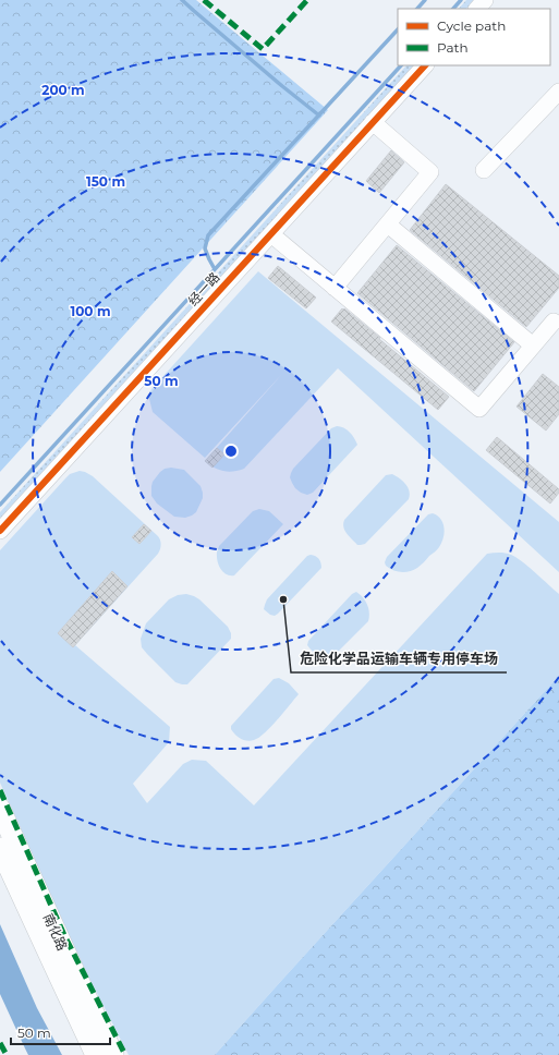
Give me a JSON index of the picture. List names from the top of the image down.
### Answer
{
  "streets": {
    "main road": ["南化路"],
    "street": ["经一路"]
  },
  "places": ["危险化学品运输车辆专用停车场"],
  "legend": ["Cycle path", "Path"],
  "scale_bar": "50 m",
  "rings": [
    "200 m",
    "150 m",
    "100 m",
    "50 m"
  ]
}
